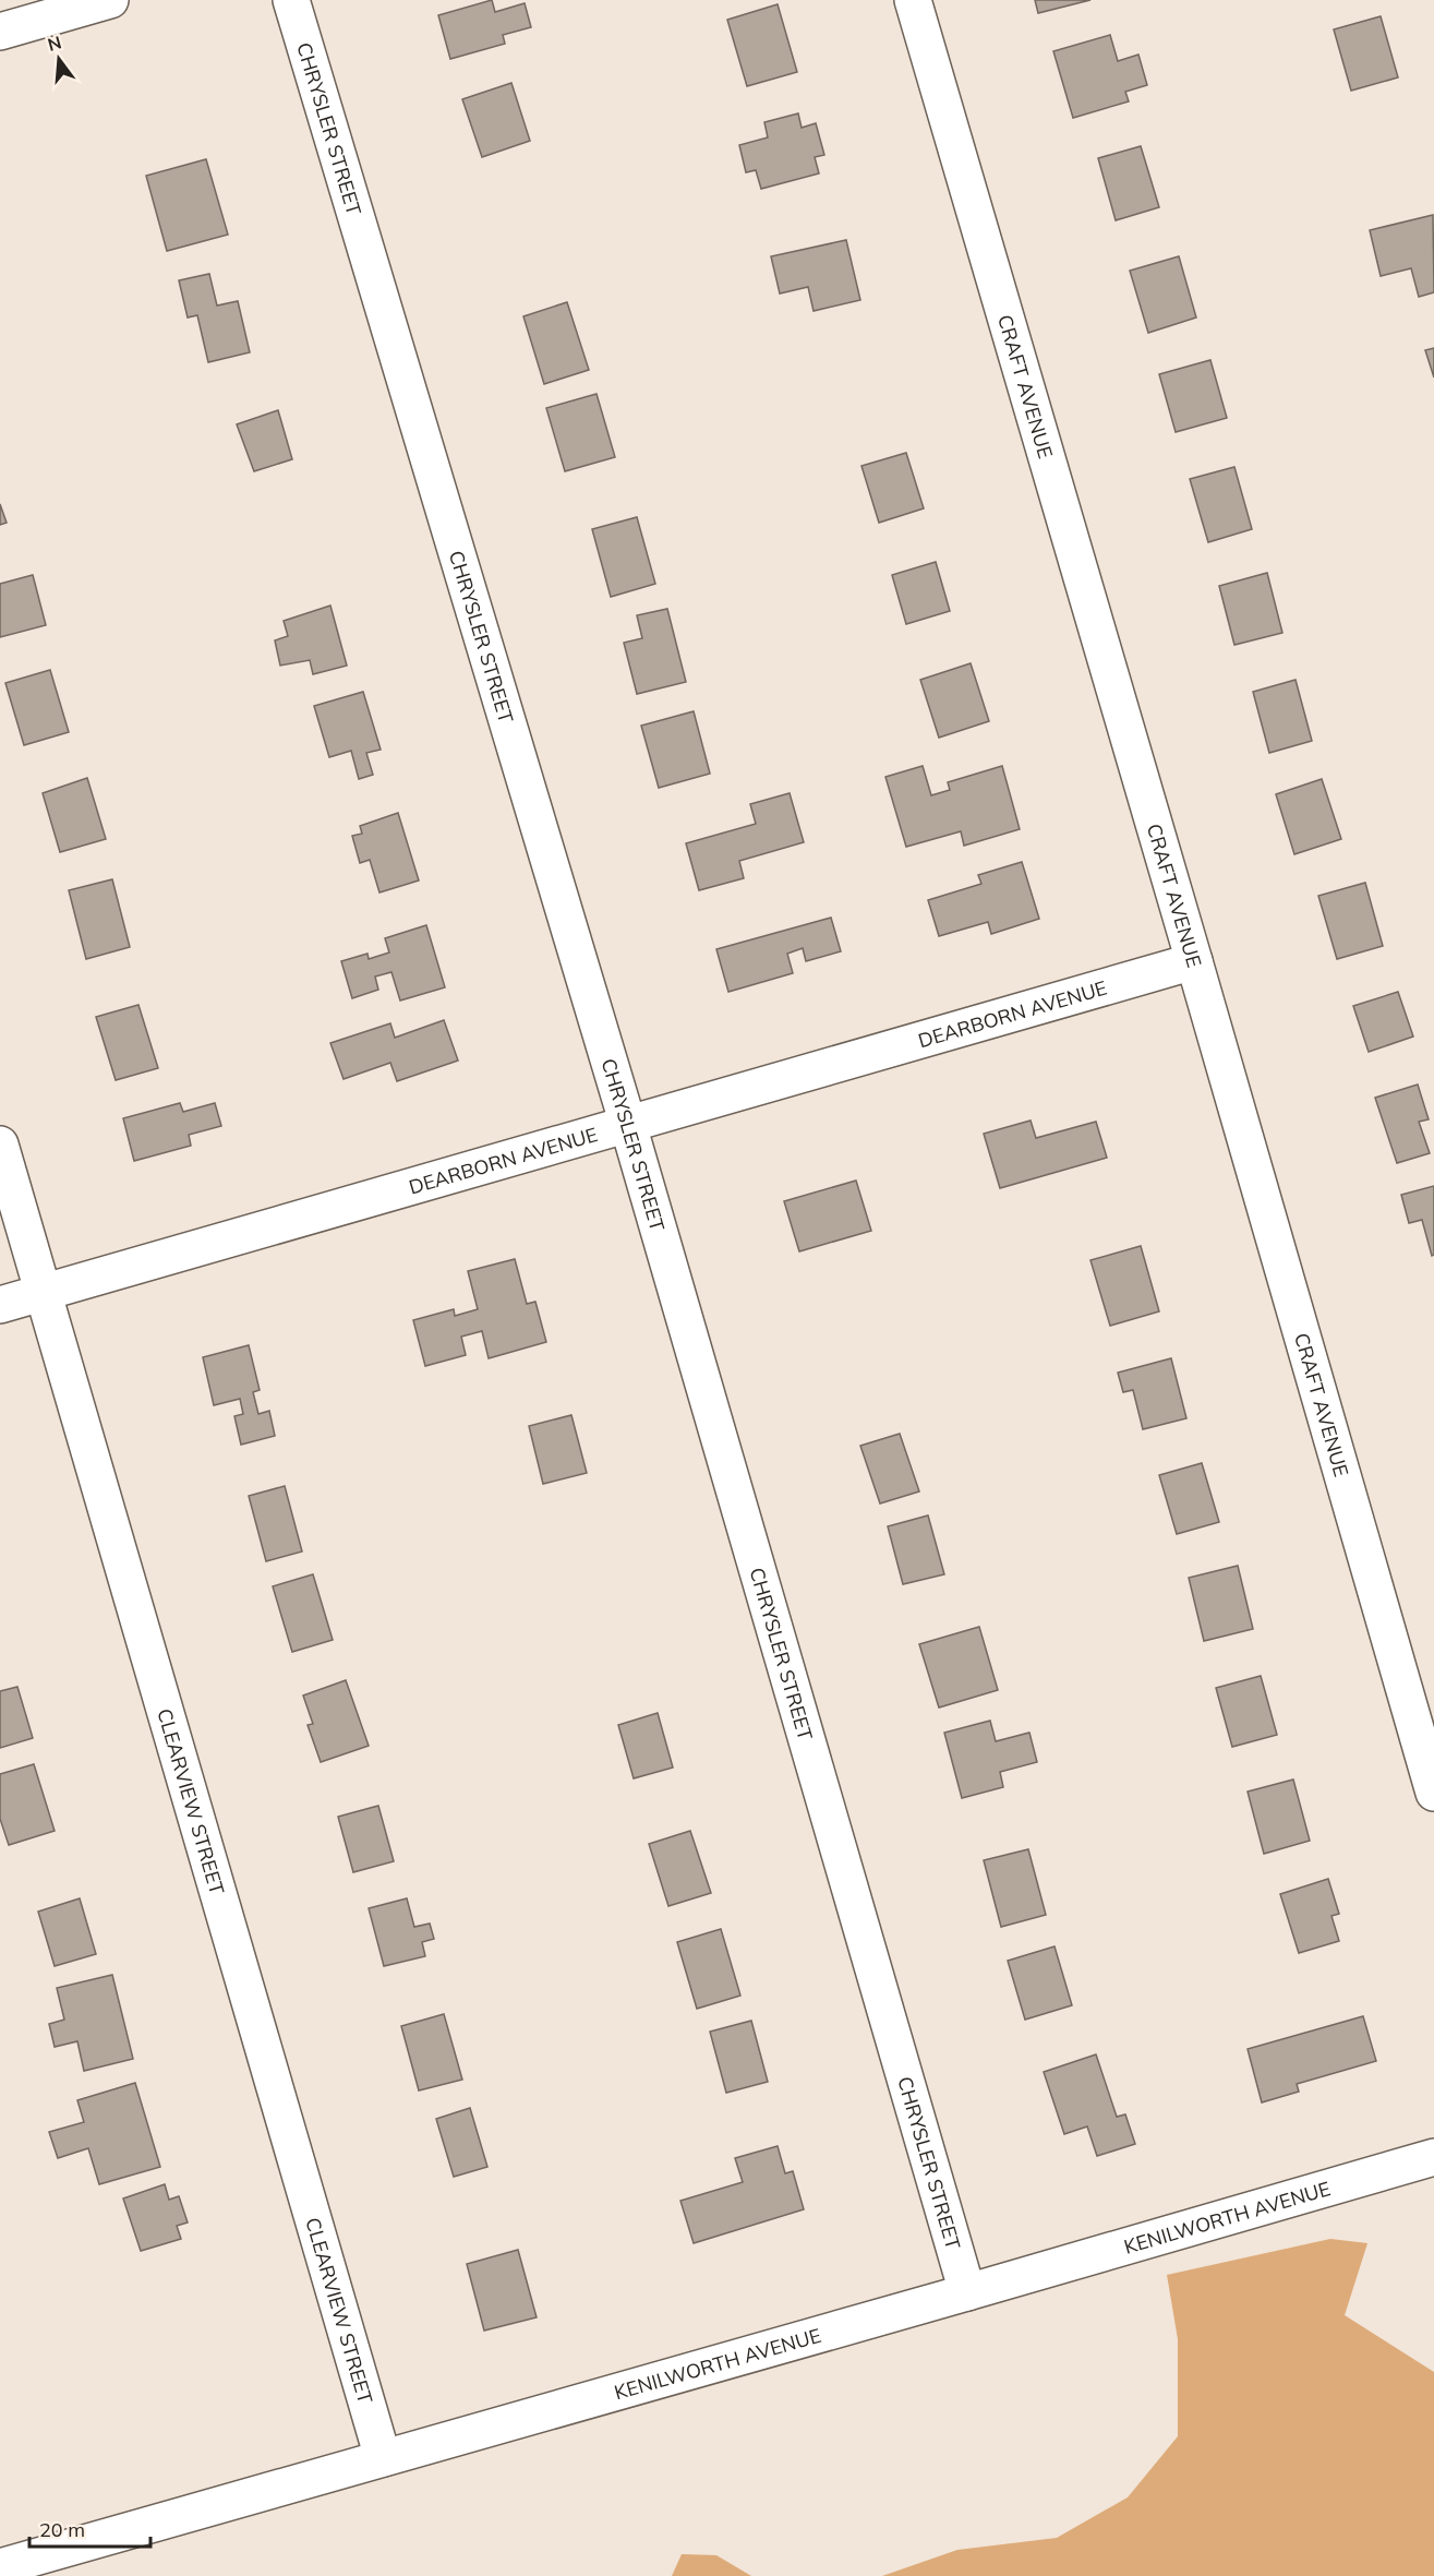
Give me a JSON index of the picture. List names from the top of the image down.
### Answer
{
  "streets": {
    "street": [
      "CHRYSLER STREET",
      "CRAFT AVENUE",
      "DEARBORN AVENUE",
      "CLEARVIEW STREET",
      "KENILWORTH AVENUE"
    ]
  },
  "crossings": [
    ["CHRYSLER STREET", "DEARBORN AVENUE"],
    ["CHRYSLER STREET", "KENILWORTH AVENUE"],
    ["CRAFT AVENUE", "DEARBORN AVENUE"],
    ["DEARBORN AVENUE", "CLEARVIEW STREET"],
    ["CLEARVIEW STREET", "KENILWORTH AVENUE"]
  ],
  "scale_bar": "20 m",
  "north": "top"
}
